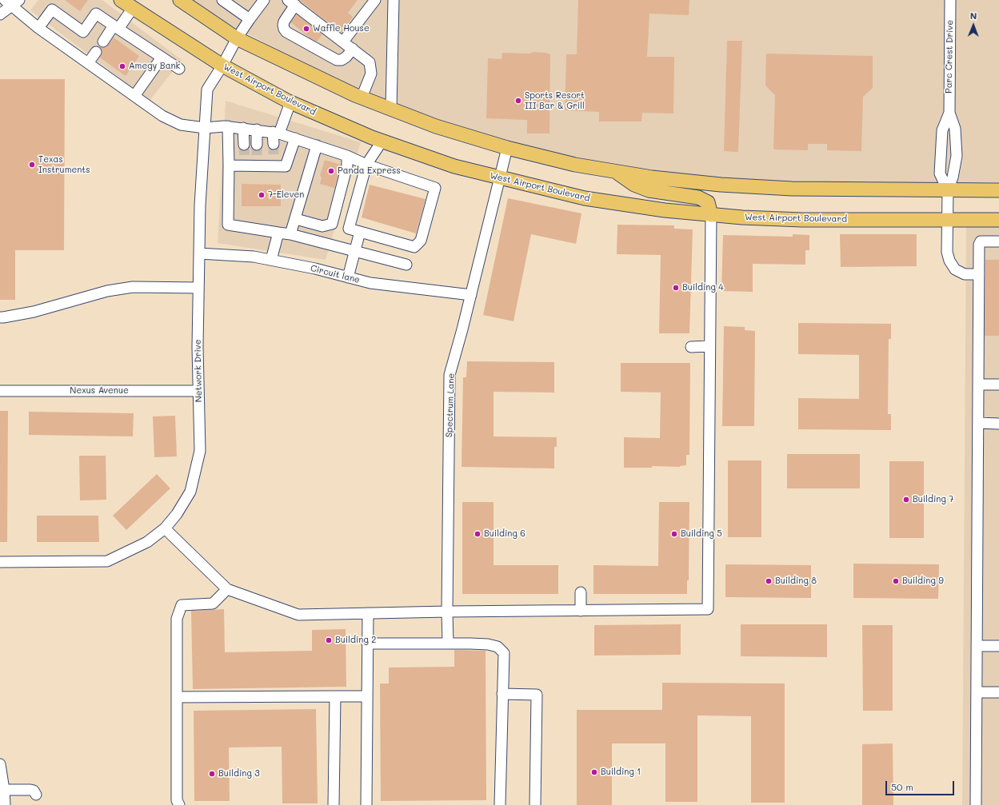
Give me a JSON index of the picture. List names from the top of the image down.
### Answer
{
  "streets": {
    "main road": ["West Airport Boulevard"],
    "street": [
      "Parc Crest Drive",
      "Circuit lane",
      "Network Drive",
      "Nexus Avenue",
      "Spectrum Lane"
    ]
  },
  "crossings": [
    ["Parc Crest Drive", "West Airport Boulevard"],
    ["West Airport Boulevard", "Network Drive"],
    ["West Airport Boulevard", "Spectrum Lane"],
    ["Circuit lane", "Network Drive"],
    ["Circuit lane", "Spectrum Lane"],
    ["Network Drive", "Nexus Avenue"]
  ],
  "places": [
    "Waffle House",
    "Amegy Bank",
    "Sports Resort III Bar & Grill",
    "Texas Instruments",
    "Panda Express",
    "7-Eleven",
    "Building 4",
    "Building 7",
    "Building 6",
    "Building 5",
    "Building 8",
    "Building 9",
    "Building 2",
    "Building 1",
    "Building 3"
  ],
  "scale_bar": "50 m",
  "north": "top"
}
